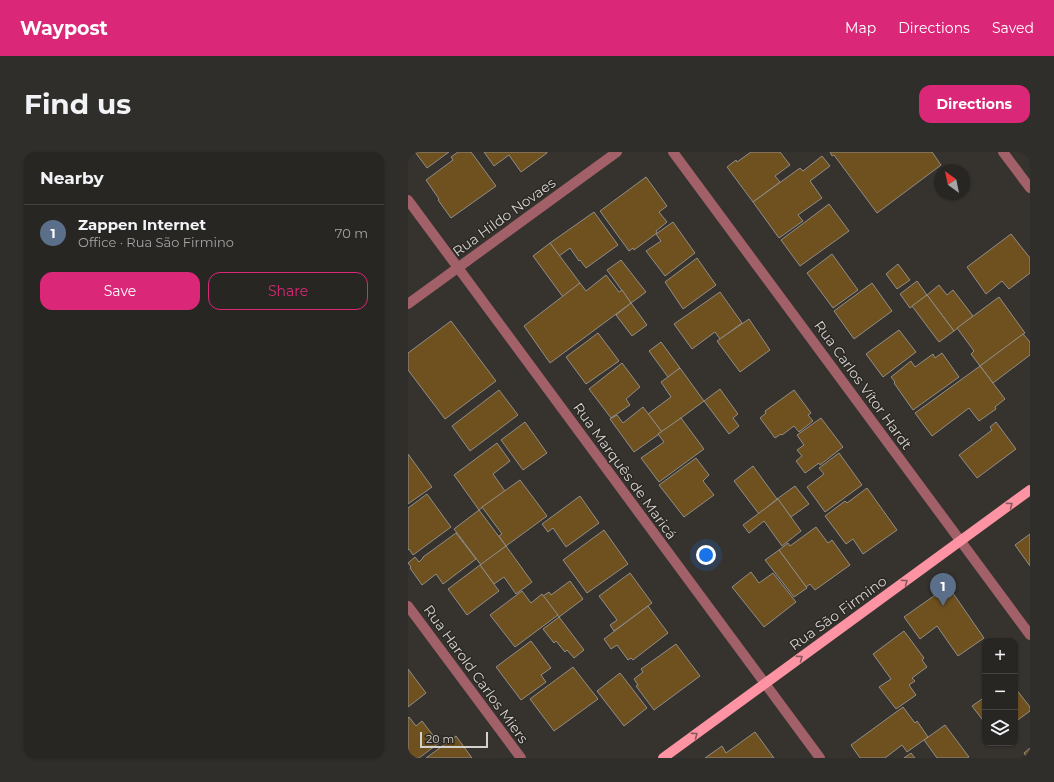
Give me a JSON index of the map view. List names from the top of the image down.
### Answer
{
  "streets": {
    "main road": ["Rua São Firmino"],
    "street": [
      "Rua Hildo Novaes",
      "Rua Carlos Vítor Hardt",
      "Rua Marquês de Maricá",
      "Rua Harold Carlos Miers"
    ]
  },
  "crossings": [
    ["Rua Hildo Novaes", "Rua Marquês de Maricá"],
    ["Rua Carlos Vítor Hardt", "Rua São Firmino"],
    ["Rua Marquês de Maricá", "Rua São Firmino"]
  ],
  "one_way": ["Rua São Firmino"],
  "scale_bar": "20 m",
  "north": "top left",
  "page": {
    "header": "Waypost",
    "nav": ["Map", "Directions", "Saved"],
    "buttons": [
      "Directions",
      ["Save", "Share"]
    ],
    "title": "Find us",
    "heading": "Nearby",
    "list": [
      {
        "mark": "1",
        "name": "Zappen Internet",
        "note": "Office · Rua São Firmino",
        "value": "70 m"
      }
    ],
    "pins": "1",
    "map_buttons": ["+", "−"],
    "scale": "20 m"
  }
}
